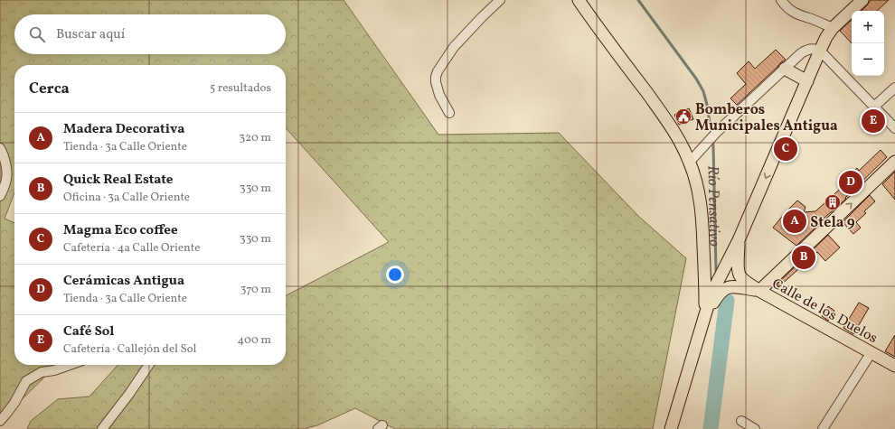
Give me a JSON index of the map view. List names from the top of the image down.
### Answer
{
  "streets": {
    "main road": ["Calle de los Duelos"]
  },
  "water": ["Río Pensativo"],
  "places": {
    "public building": ["Bomberos Municipales Antigua"],
    "building": ["Stela 9"]
  },
  "page": {
    "map_buttons": ["+", "−"],
    "search": "Buscar aquí",
    "heading": ["Cerca", "5 resultados"],
    "pins": [
      "E",
      "C",
      "D",
      "A",
      "B"
    ],
    "list": [
      {
        "mark": "A",
        "name": "Madera Decorativa",
        "note": "Tienda · 3a Calle Oriente",
        "value": "320 m"
      },
      {
        "mark": "B",
        "name": "Quick Real Estate",
        "note": "Oficina · 3a Calle Oriente",
        "value": "330 m"
      },
      {
        "mark": "C",
        "name": "Magma Eco coffee",
        "note": "Cafetería · 4a Calle Oriente",
        "value": "330 m"
      },
      {
        "mark": "D",
        "name": "Cerámicas Antigua",
        "note": "Tienda · 3a Calle Oriente",
        "value": "370 m"
      },
      {
        "mark": "E",
        "name": "Café Sol",
        "note": "Cafetería · Callejón del Sol",
        "value": "400 m"
      }
    ]
  }
}
